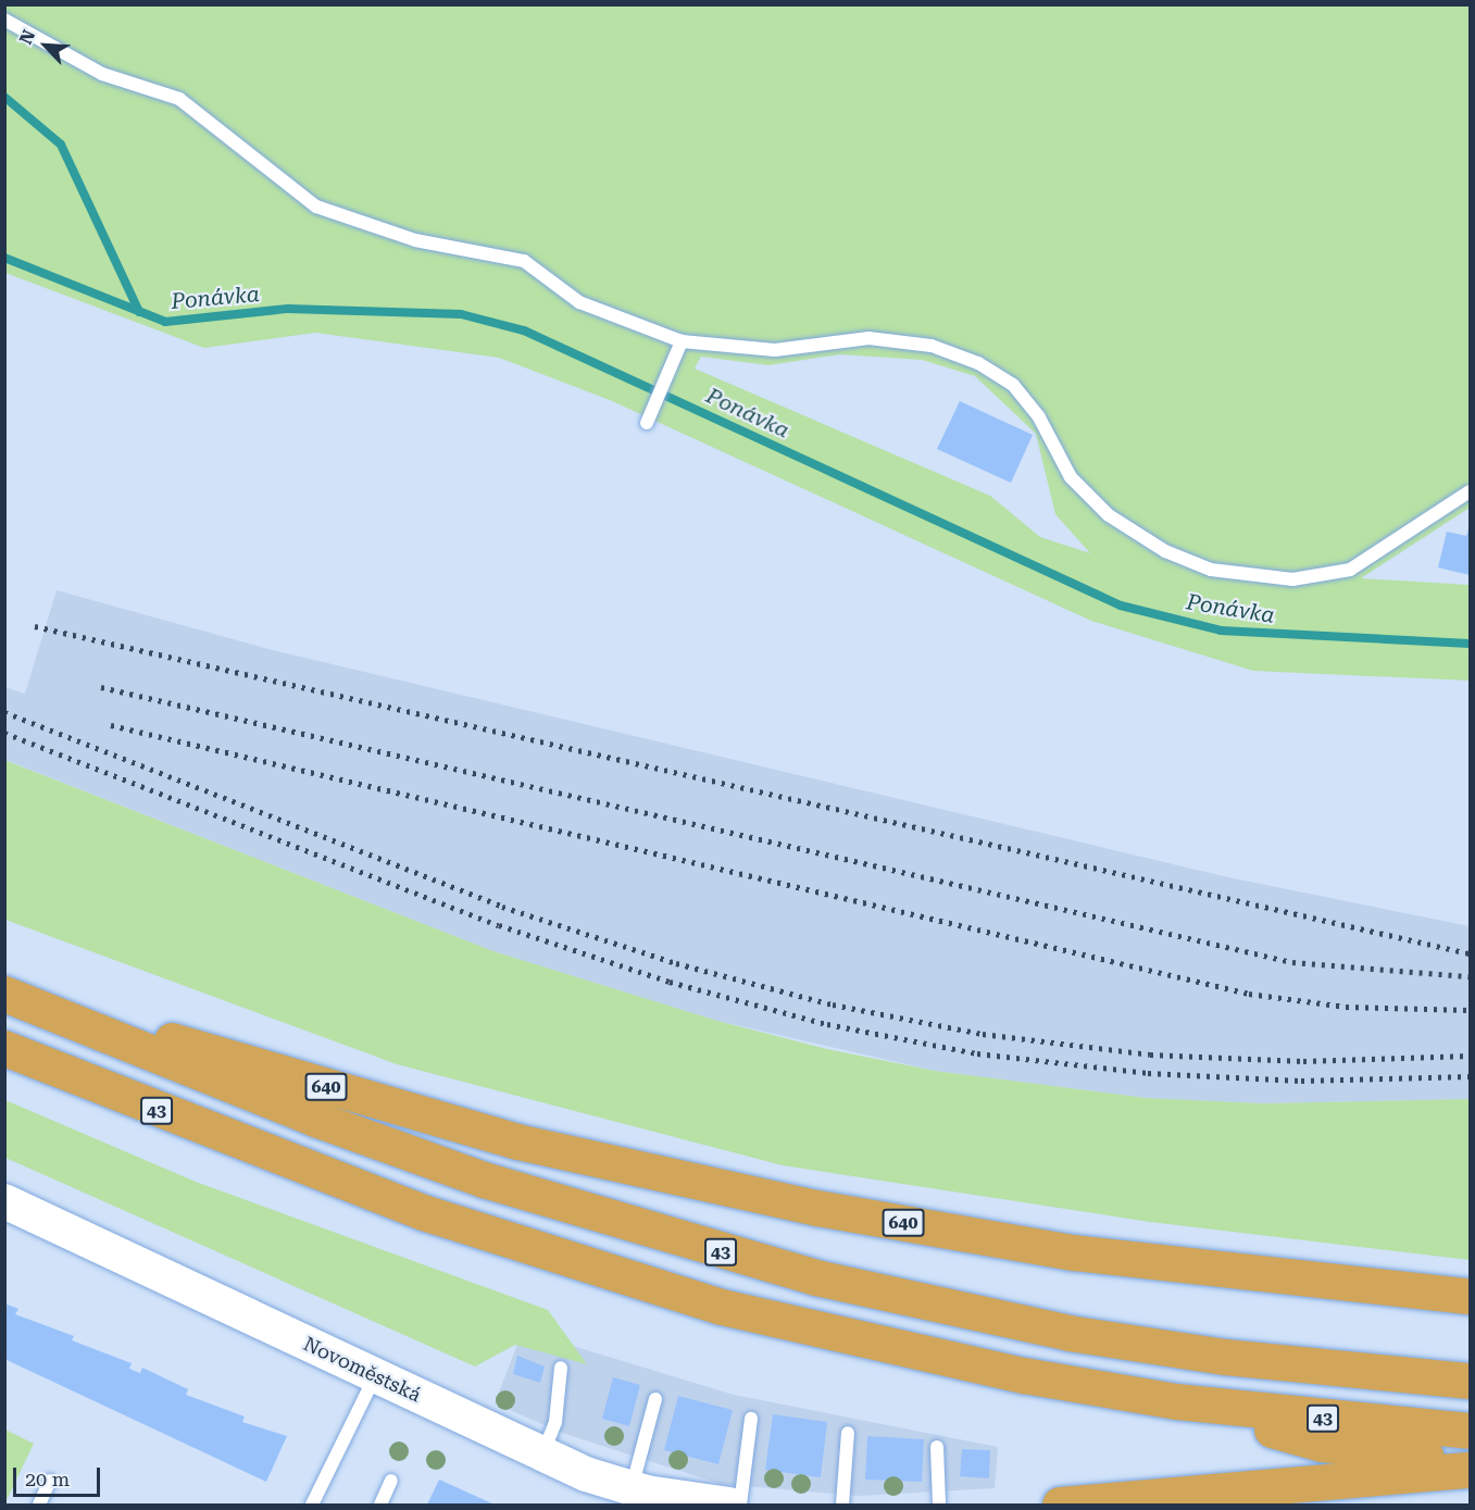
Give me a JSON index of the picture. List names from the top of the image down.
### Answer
{
  "streets": {
    "highway": ["640", "43"],
    "street": ["Novoměstská"]
  },
  "crossings": [
    ["640", "43"]
  ],
  "water": ["Ponávka"],
  "scale_bar": "20 m",
  "north": "top left"
}
